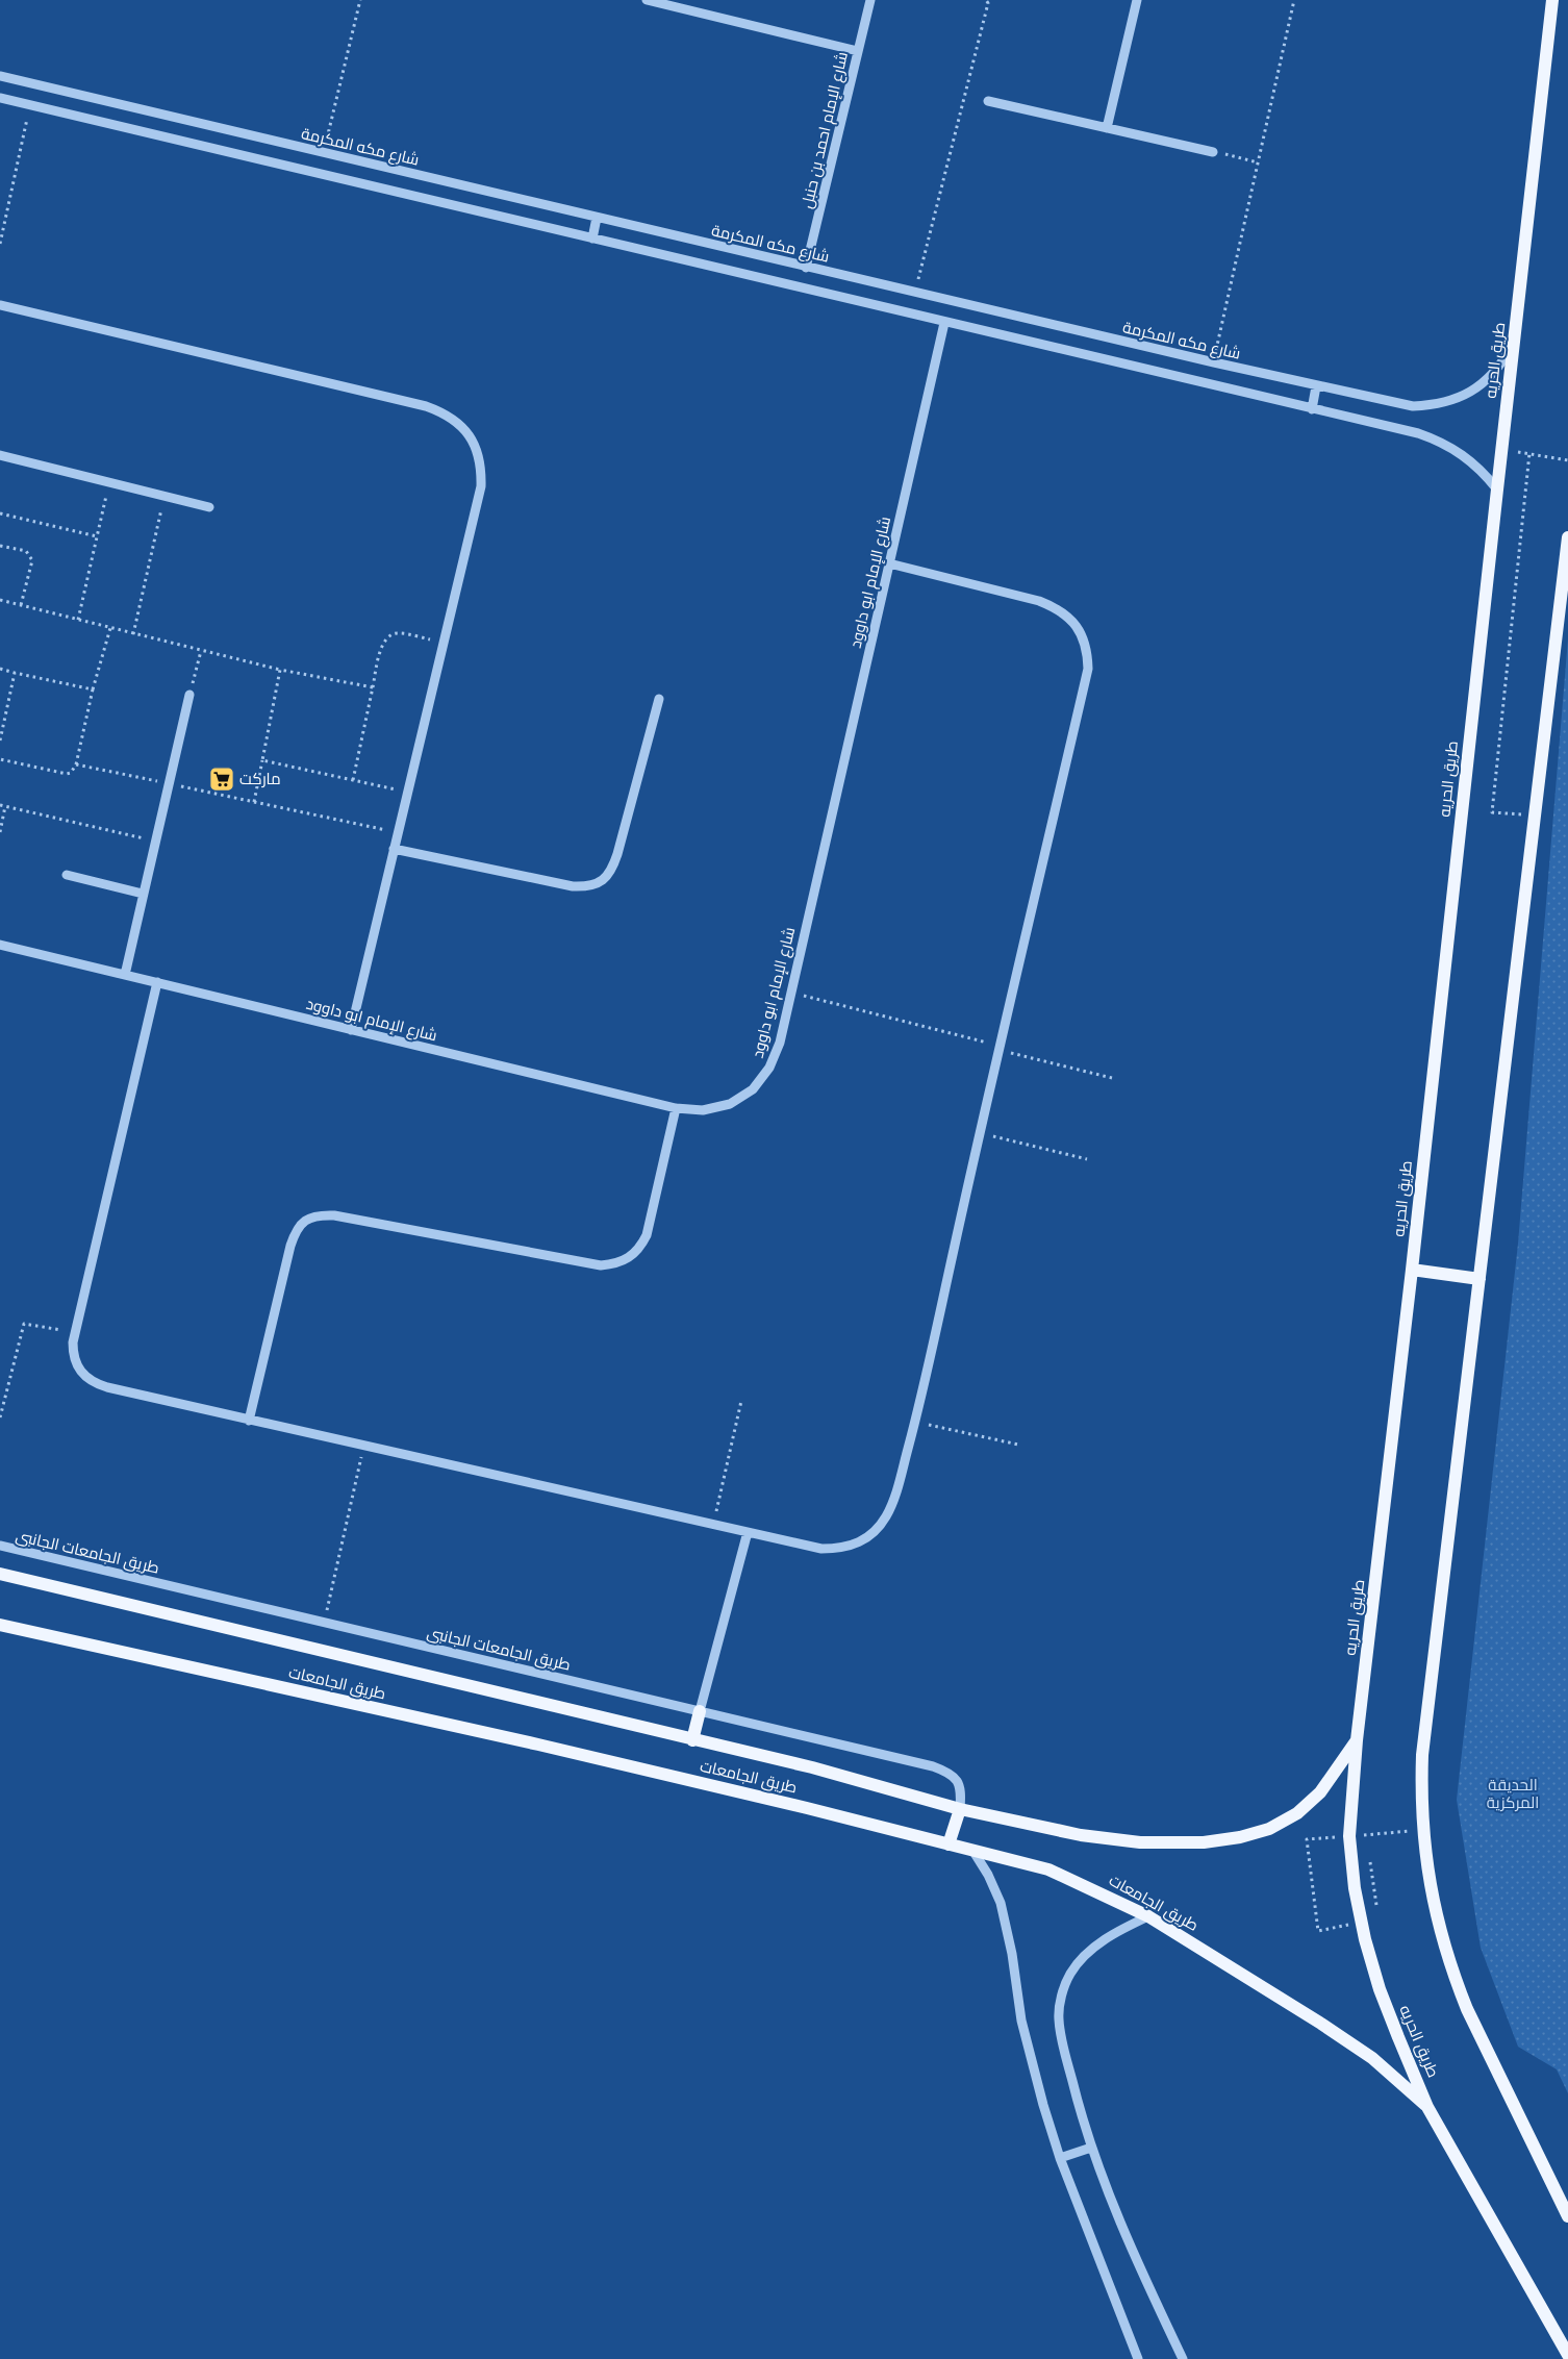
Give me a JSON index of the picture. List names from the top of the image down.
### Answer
{
  "streets": {
    "main road": ["طريق الحريه", "طريق الجامعات"],
    "street": [
      "شارع الإمام احمد بن حنبل",
      "شارع مكه المكرمة",
      "شارع الإمام ابو داوود",
      "طريق الجامعات الجانبى"
    ]
  },
  "crossings": [
    ["شارع الإمام احمد بن حنبل", "شارع مكه المكرمة"],
    ["شارع مكه المكرمة", "طريق الحريه"],
    ["طريق الحريه", "طريق الجامعات"],
    ["طريق الجامعات الجانبى", "طريق الجامعات"]
  ],
  "parks": ["الحديقة المركزية"],
  "places": {
    "supermarket": ["ماركت"]
  }
}
